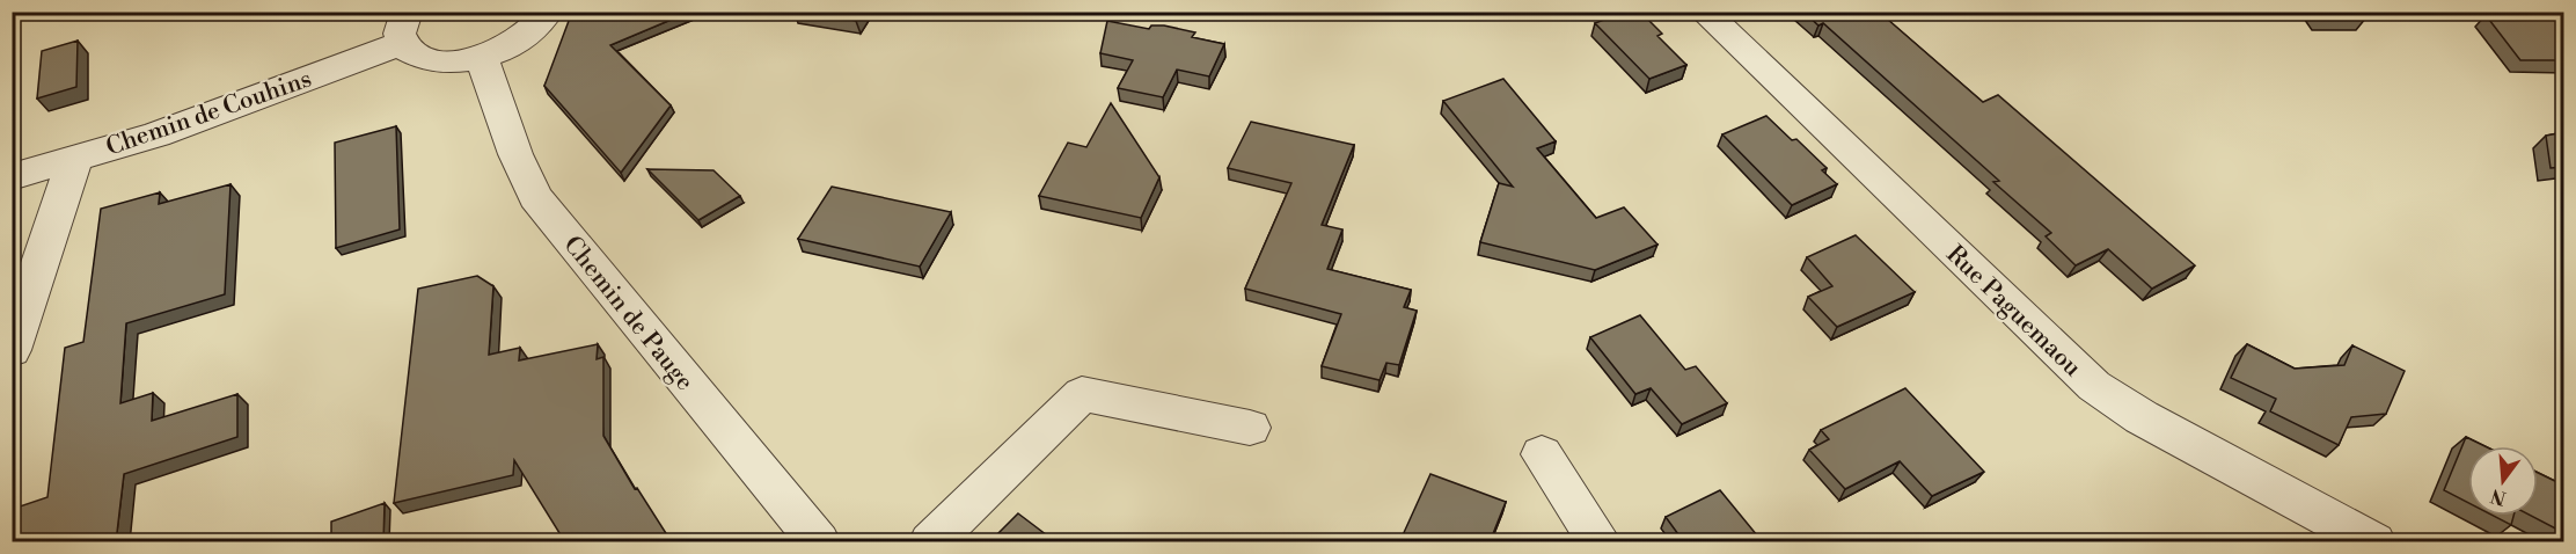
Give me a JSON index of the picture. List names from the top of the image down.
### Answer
{
  "streets": {
    "street": ["Chemin de Couhins", "Rue Paguemaou", "Chemin de Pauge"]
  },
  "north": "bottom"
}
